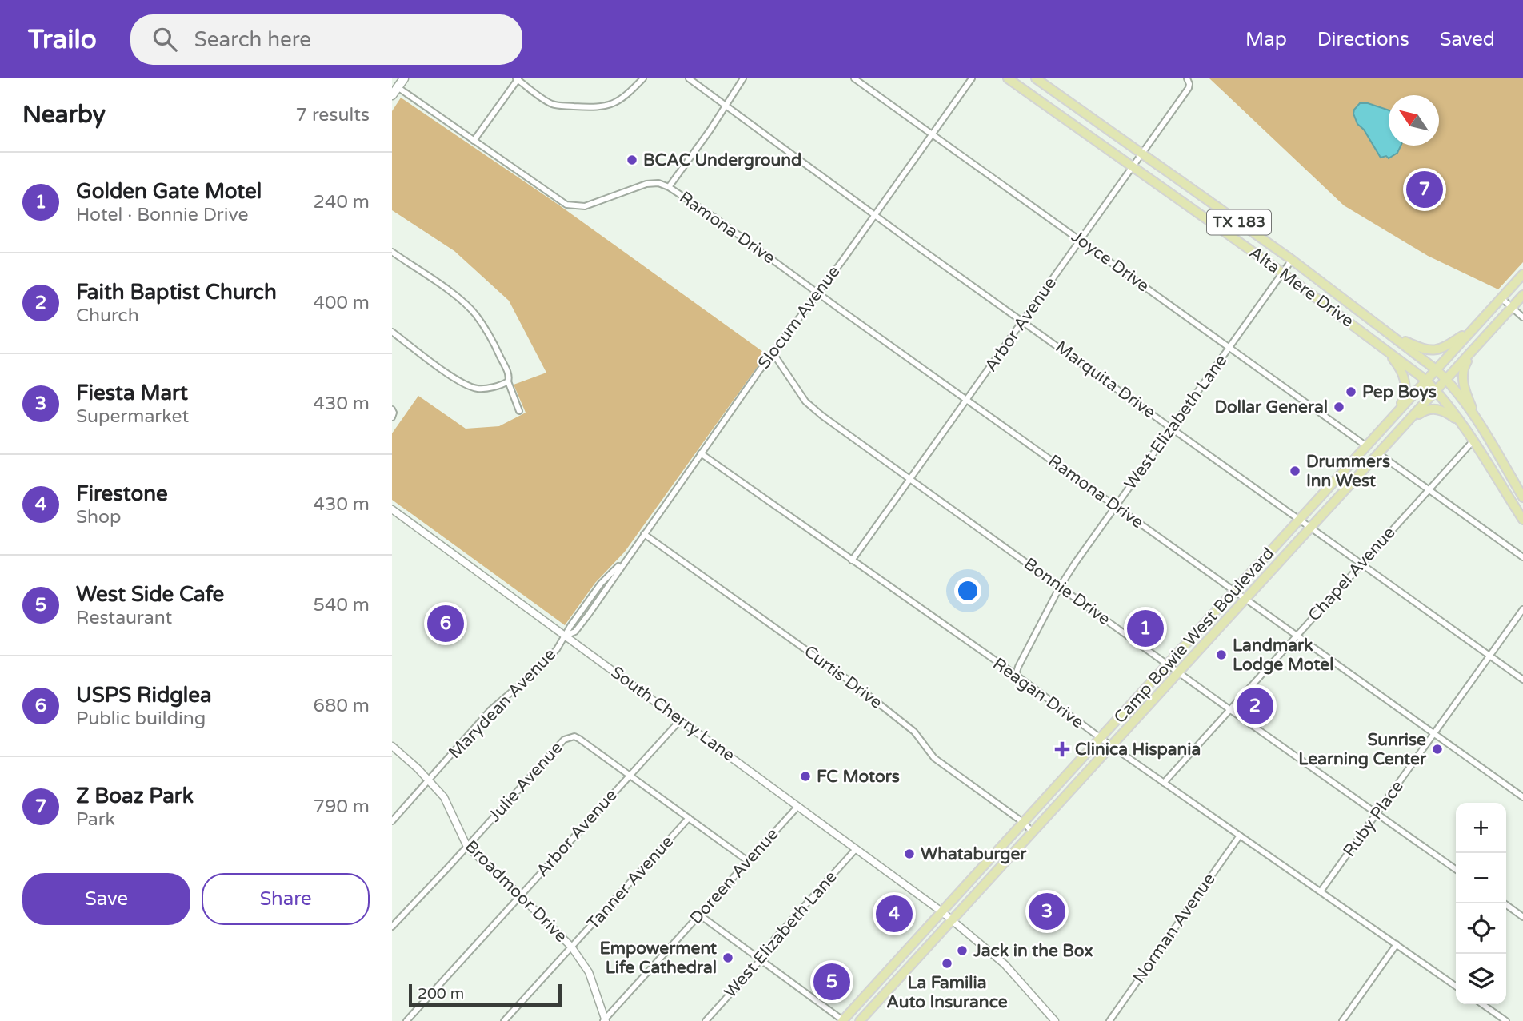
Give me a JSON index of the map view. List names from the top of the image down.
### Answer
{
  "streets": {
    "main road": ["TX 183", "Alta Mere Drive", "Camp Bowie West Boulevard"],
    "street": [
      "Ramona Drive",
      "Joyce Drive",
      "Slocum Avenue",
      "Arbor Avenue",
      "Marquita Drive",
      "West Elizabeth Lane",
      "Chapel Avenue",
      "Bonnie Drive",
      "Curtis Drive",
      "Reagan Drive",
      "Marydean Avenue",
      "South Cherry Lane",
      "Julie Avenue",
      "Ruby Place",
      "Doreen Avenue",
      "Tanner Avenue",
      "Broadmoor Drive",
      "Norman Avenue"
    ]
  },
  "crossings": [
    ["Ramona Drive", "Slocum Avenue"],
    ["Ramona Drive", "Arbor Avenue"],
    ["Ramona Drive", "West Elizabeth Lane"],
    ["Ramona Drive", "Chapel Avenue"],
    ["Ramona Drive", "Camp Bowie West Boulevard"],
    ["Ramona Drive", "Ruby Place"],
    ["Joyce Drive", "Slocum Avenue"],
    ["Joyce Drive", "Arbor Avenue"],
    ["Joyce Drive", "West Elizabeth Lane"],
    ["Joyce Drive", "Camp Bowie West Boulevard"],
    ["Alta Mere Drive", "Arbor Avenue"],
    ["Alta Mere Drive", "West Elizabeth Lane"],
    ["Alta Mere Drive", "Chapel Avenue"],
    ["Alta Mere Drive", "Camp Bowie West Boulevard"],
    ["Slocum Avenue", "Marquita Drive"],
    ["Slocum Avenue", "Bonnie Drive"],
    ["Slocum Avenue", "Curtis Drive"],
    ["Slocum Avenue", "Reagan Drive"],
    ["Slocum Avenue", "Marydean Avenue"],
    ["Slocum Avenue", "South Cherry Lane"],
    ["Arbor Avenue", "Marquita Drive"],
    ["Arbor Avenue", "Bonnie Drive"],
    ["Arbor Avenue", "Reagan Drive"],
    ["Arbor Avenue", "South Cherry Lane"],
    ["Arbor Avenue", "Julie Avenue"],
    ["Arbor Avenue", "Broadmoor Drive"],
    ["Marquita Drive", "West Elizabeth Lane"],
    ["Marquita Drive", "Chapel Avenue"],
    ["Marquita Drive", "Camp Bowie West Boulevard"],
    ["Marquita Drive", "Ruby Place"],
    ["West Elizabeth Lane", "Bonnie Drive"],
    ["West Elizabeth Lane", "Reagan Drive"],
    ["West Elizabeth Lane", "South Cherry Lane"],
    ["Chapel Avenue", "Bonnie Drive"],
    ["Chapel Avenue", "Reagan Drive"],
    ["Bonnie Drive", "Camp Bowie West Boulevard"],
    ["Bonnie Drive", "Ruby Place"],
    ["Camp Bowie West Boulevard", "Curtis Drive"],
    ["Camp Bowie West Boulevard", "Reagan Drive"],
    ["Camp Bowie West Boulevard", "South Cherry Lane"],
    ["Reagan Drive", "Ruby Place"],
    ["Reagan Drive", "Norman Avenue"],
    ["Marydean Avenue", "South Cherry Lane"],
    ["Marydean Avenue", "Broadmoor Drive"],
    ["South Cherry Lane", "Doreen Avenue"],
    ["Julie Avenue", "Broadmoor Drive"],
    ["Doreen Avenue", "Broadmoor Drive"],
    ["Tanner Avenue", "Broadmoor Drive"]
  ],
  "places": {
    "other": [
      "BCAC Underground",
      "Pep Boys",
      "Dollar General",
      "Drummers Inn West",
      "Landmark Lodge Motel",
      "Sunrise Learning Center",
      "FC Motors",
      "Whataburger",
      "Jack in the Box",
      "Empowerment Life Cathedral",
      "La Familia Auto Insurance"
    ],
    "health": ["Clinica Hispania"]
  },
  "scale_bar": "200 m",
  "north": "top left",
  "page": {
    "header": "Trailo",
    "search": "Search here",
    "nav": ["Map", "Directions", "Saved"],
    "heading": ["Nearby", "7 results"],
    "list": [
      {
        "mark": "1",
        "name": "Golden Gate Motel",
        "note": "Hotel · Bonnie Drive",
        "value": "240 m"
      },
      {
        "mark": "2",
        "name": "Faith Baptist Church",
        "note": "Church",
        "value": "400 m"
      },
      {
        "mark": "3",
        "name": "Fiesta Mart",
        "note": "Supermarket",
        "value": "430 m"
      },
      {
        "mark": "4",
        "name": "Firestone",
        "note": "Shop",
        "value": "430 m"
      },
      {
        "mark": "5",
        "name": "West Side Cafe",
        "note": "Restaurant",
        "value": "540 m"
      },
      {
        "mark": "6",
        "name": "USPS Ridglea",
        "note": "Public building",
        "value": "680 m"
      },
      {
        "mark": "7",
        "name": "Z Boaz Park",
        "note": "Park",
        "value": "790 m"
      }
    ],
    "pins": [
      "7",
      "6",
      "1",
      "2",
      "3",
      "4",
      "5"
    ],
    "map_buttons": ["+", "−"],
    "buttons": ["Save", "Share"],
    "scale": "200 m"
  }
}
